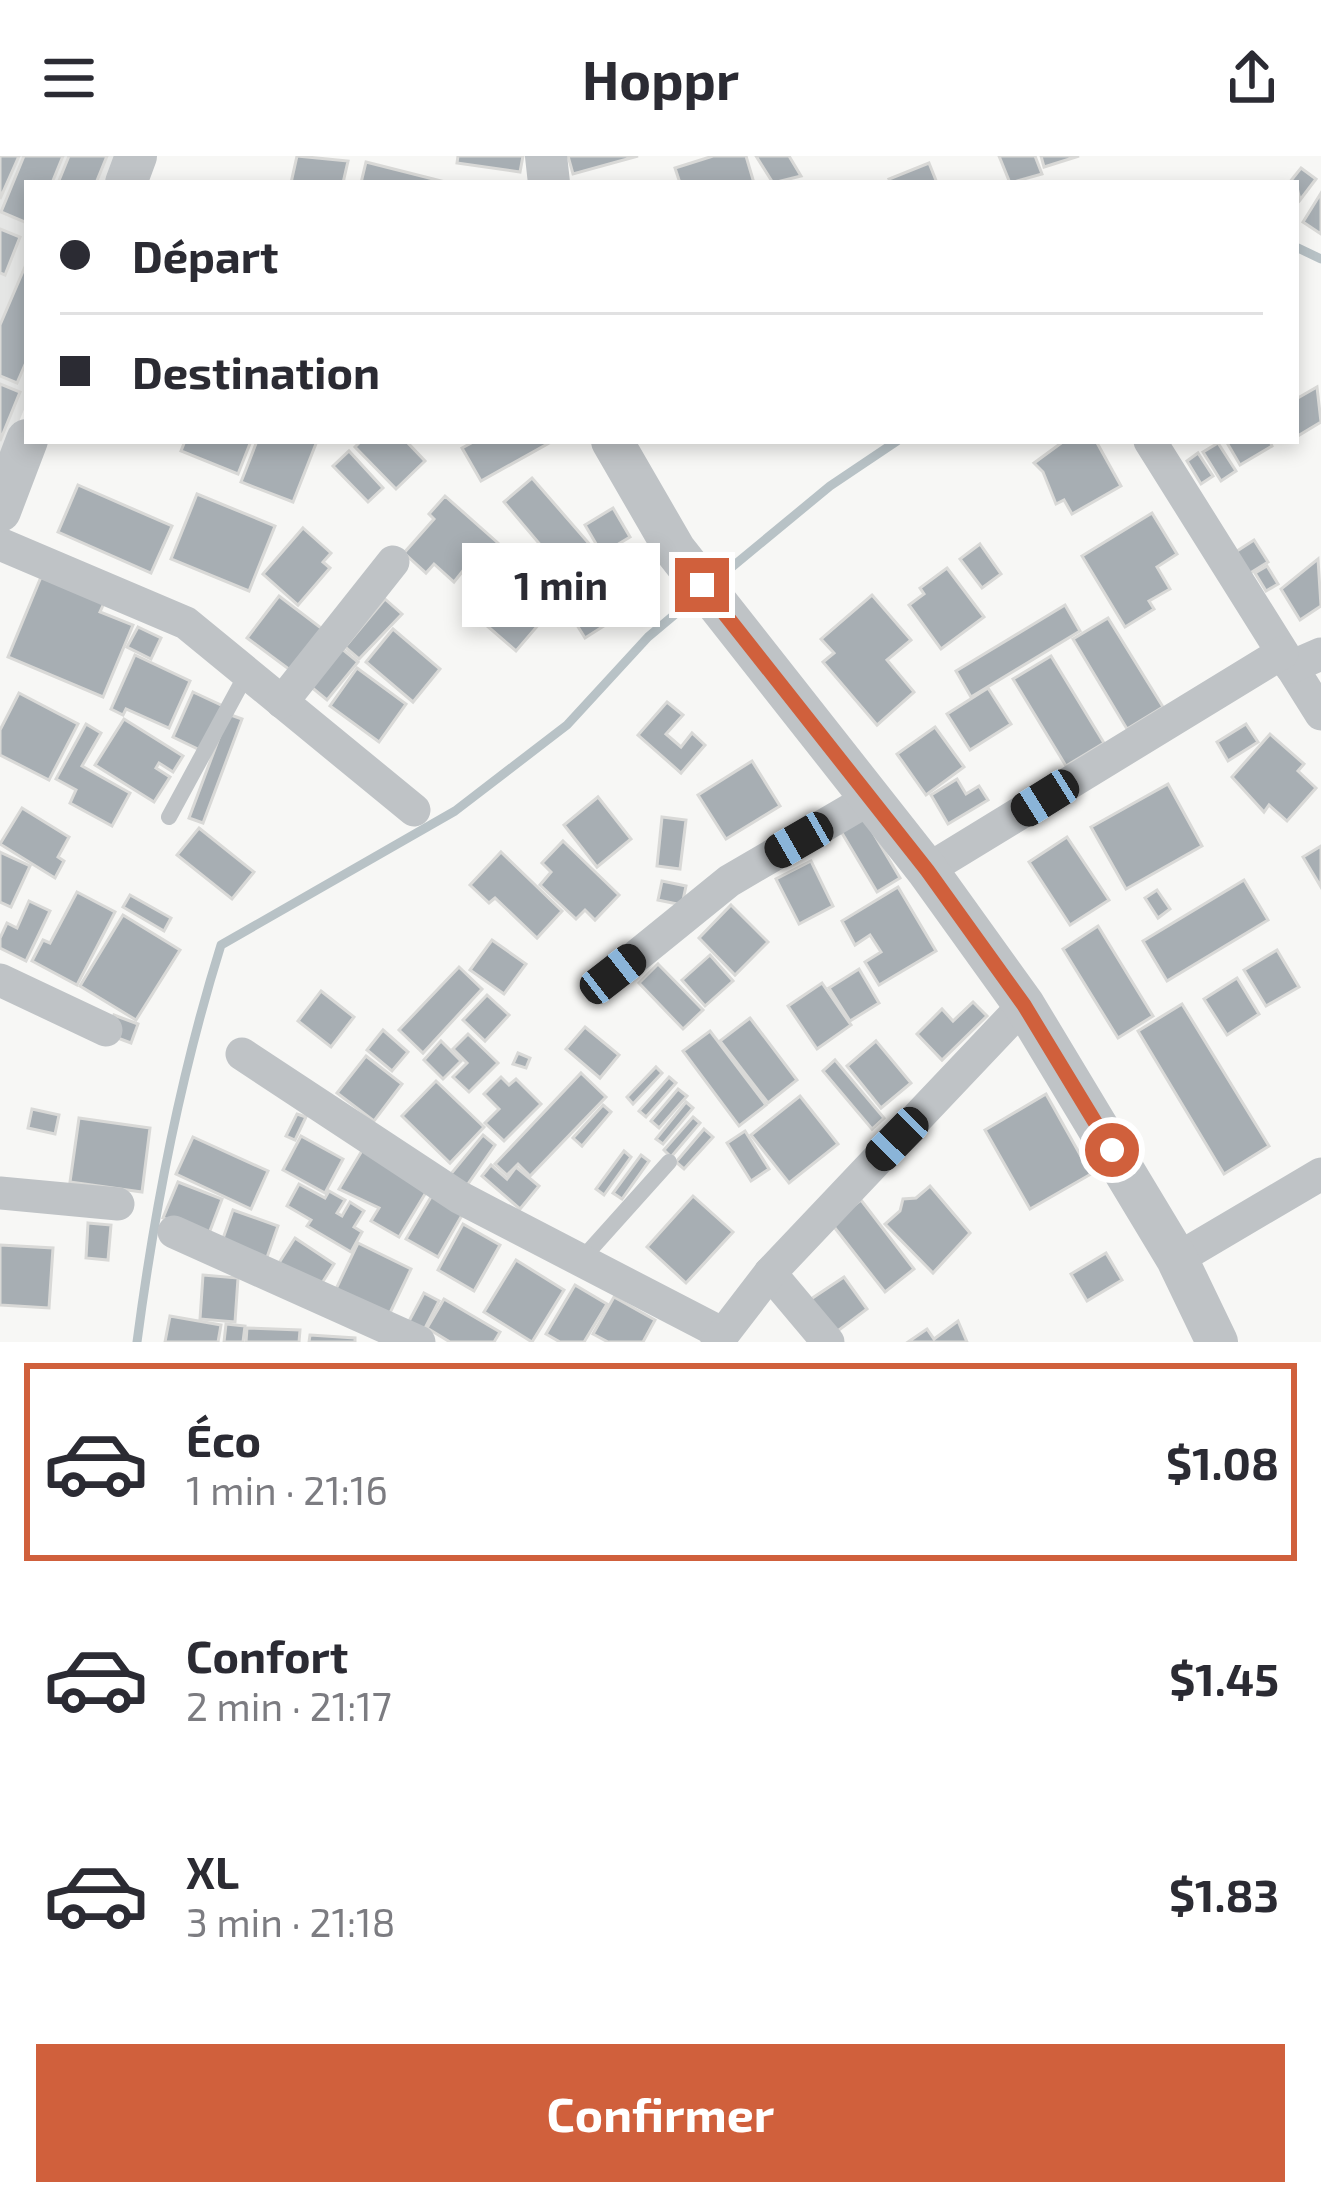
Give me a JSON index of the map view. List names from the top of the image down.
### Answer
{
  "page": {
    "header": "Hoppr",
    "banner": ["Départ", "Destination"],
    "bubble": "1 min",
    "list": [
      {
        "name": "Éco",
        "note": "1 min · 21:16",
        "value": "$1.08"
      },
      {
        "name": "Confort",
        "note": "2 min · 21:17",
        "value": "$1.45"
      },
      {
        "name": "XL",
        "note": "3 min · 21:18",
        "value": "$1.83"
      }
    ],
    "buttons": "Confirmer"
  }
}
